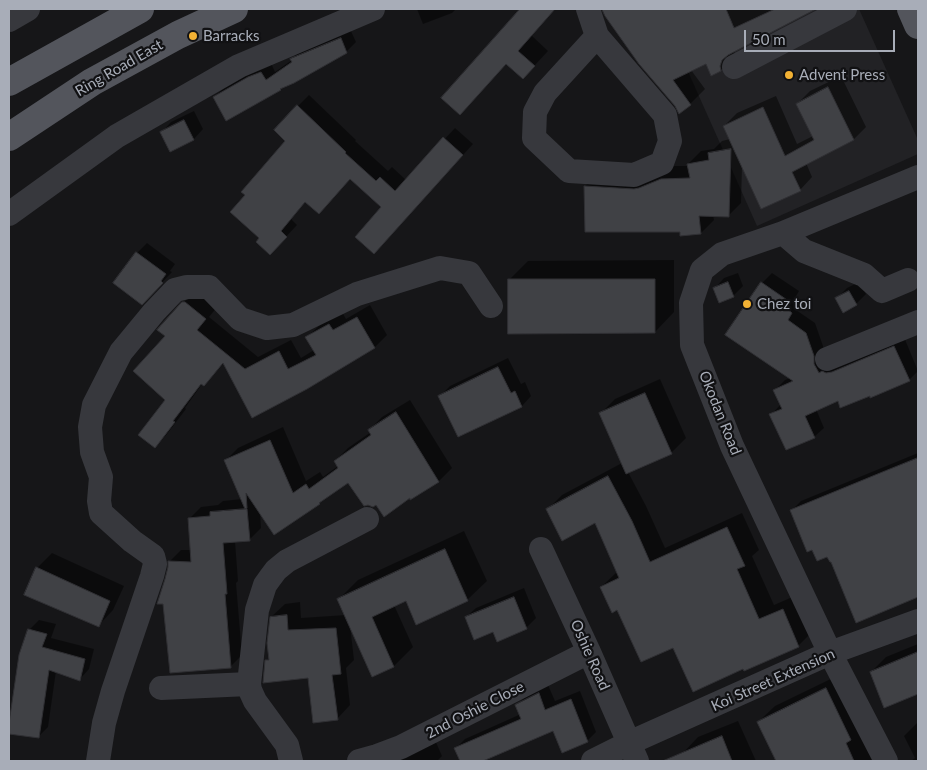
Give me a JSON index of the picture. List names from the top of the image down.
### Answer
{
  "streets": {
    "main road": ["Ring Road East"],
    "street": [
      "Okodan Road",
      "Oshie Road",
      "Koi Street Extension",
      "2nd Oshie Close"
    ]
  },
  "crossings": [
    ["Okodan Road", "Koi Street Extension"],
    ["Oshie Road", "Koi Street Extension"],
    ["Oshie Road", "2nd Oshie Close"]
  ],
  "places": ["Barracks", "Advent Press", "Chez toi"],
  "scale_bar": "50 m"
}
